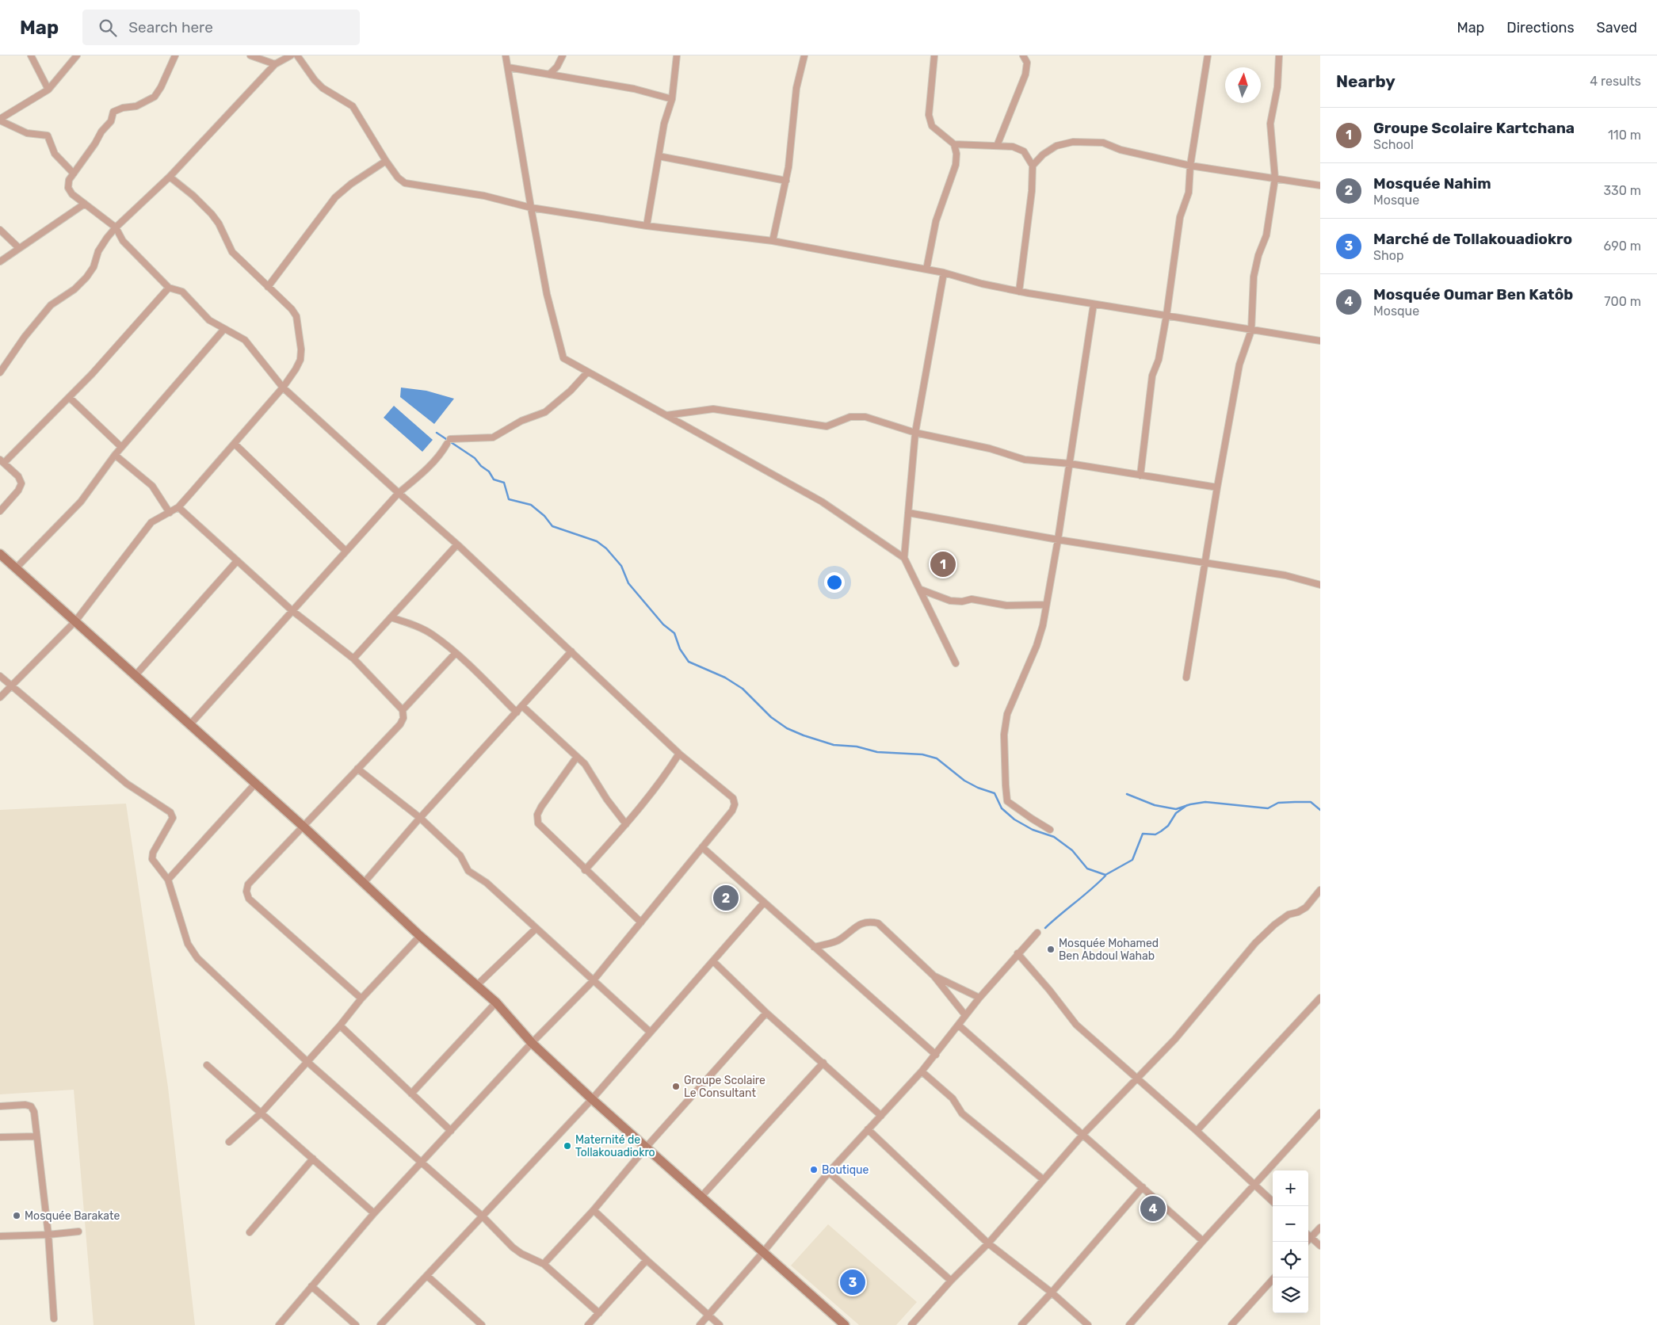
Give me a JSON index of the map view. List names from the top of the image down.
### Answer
{
  "places": [
    "Mosquée Mohamed Ben Abdoul Wahab",
    "Groupe Scolaire Le Consultant",
    "Maternité de Tollakouadiokro",
    "Boutique",
    "Mosquée Barakate"
  ],
  "north": "top",
  "page": {
    "header": "Map",
    "search": "Search here",
    "nav": ["Map", "Directions", "Saved"],
    "heading": ["Nearby", "4 results"],
    "list": [
      {
        "mark": "1",
        "name": "Groupe Scolaire Kartchana",
        "note": "School",
        "value": "110 m"
      },
      {
        "mark": "2",
        "name": "Mosquée Nahim",
        "note": "Mosque",
        "value": "330 m"
      },
      {
        "mark": "3",
        "name": "Marché de Tollakouadiokro",
        "note": "Shop",
        "value": "690 m"
      },
      {
        "mark": "4",
        "name": "Mosquée Oumar Ben Katôb",
        "note": "Mosque",
        "value": "700 m"
      }
    ],
    "pins": [
      "1",
      "2",
      "4",
      "3"
    ],
    "map_buttons": ["+", "−"]
  }
}
